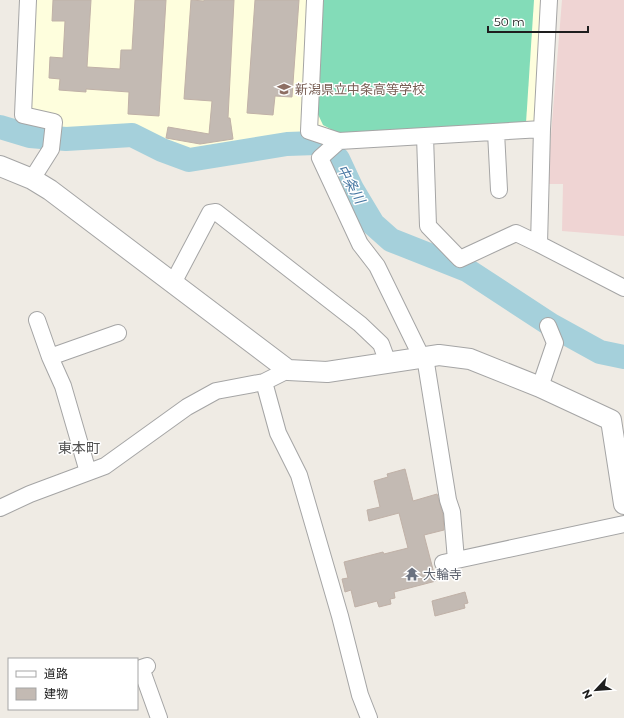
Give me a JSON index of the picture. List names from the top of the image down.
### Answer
{
  "districts": ["東本町"],
  "water": ["中条川"],
  "places": {
    "school or university": ["新潟県立中条高等学校"],
    "temple": ["大輪寺"]
  },
  "legend": ["道路", "建物"],
  "scale_bar": "50 m",
  "north": "bottom left"
}
